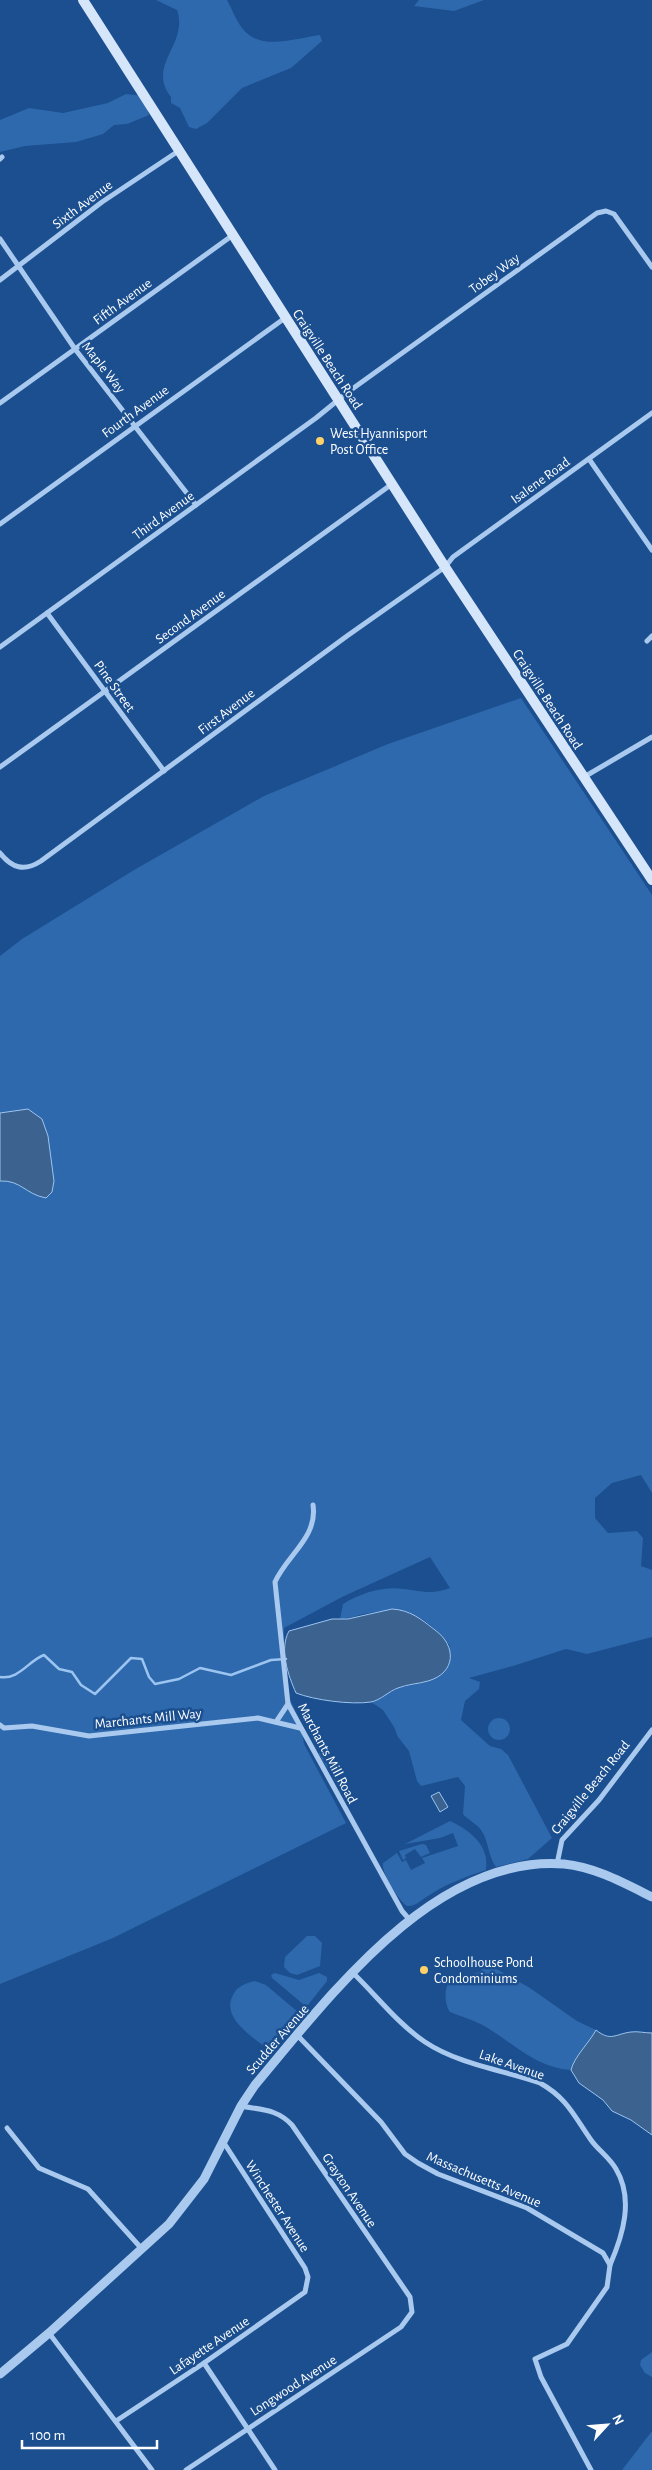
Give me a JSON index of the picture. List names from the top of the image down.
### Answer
{
  "streets": {
    "main road": ["Craigville Beach Road"],
    "street": [
      "Sixth Avenue",
      "Tobey Way",
      "Fifth Avenue",
      "Maple Way",
      "Fourth Avenue",
      "Isalene Road",
      "Third Avenue",
      "Second Avenue",
      "Pine Street",
      "First Avenue",
      "Marchants Mill Way",
      "Marchants Mill Road",
      "Scudder Avenue",
      "Lake Avenue",
      "Massachusetts Avenue",
      "Grayton Avenue",
      "Winchester Avenue",
      "Lafayette Avenue",
      "Longwood Avenue"
    ]
  },
  "crossings": [
    ["Sixth Avenue", "Craigville Beach Road"],
    ["Sixth Avenue", "Maple Way"],
    ["Tobey Way", "Craigville Beach Road"],
    ["Tobey Way", "Third Avenue"],
    ["Fifth Avenue", "Craigville Beach Road"],
    ["Fifth Avenue", "Maple Way"],
    ["Craigville Beach Road", "Fourth Avenue"],
    ["Craigville Beach Road", "Isalene Road"],
    ["Craigville Beach Road", "Third Avenue"],
    ["Craigville Beach Road", "Second Avenue"],
    ["Craigville Beach Road", "First Avenue"],
    ["Craigville Beach Road", "Scudder Avenue"],
    ["Maple Way", "Fourth Avenue"],
    ["Maple Way", "Third Avenue"],
    ["Isalene Road", "First Avenue"],
    ["Third Avenue", "Pine Street"],
    ["Second Avenue", "Pine Street"],
    ["Pine Street", "First Avenue"],
    ["Marchants Mill Way", "Marchants Mill Road"],
    ["Marchants Mill Road", "Scudder Avenue"],
    ["Scudder Avenue", "Lake Avenue"],
    ["Scudder Avenue", "Massachusetts Avenue"],
    ["Scudder Avenue", "Grayton Avenue"],
    ["Scudder Avenue", "Winchester Avenue"],
    ["Lake Avenue", "Massachusetts Avenue"],
    ["Grayton Avenue", "Longwood Avenue"],
    ["Winchester Avenue", "Lafayette Avenue"]
  ],
  "places": ["West Hyannisport Post Office", "Schoolhouse Pond Condominiums"],
  "scale_bar": "100 m",
  "north": "top right"
}
